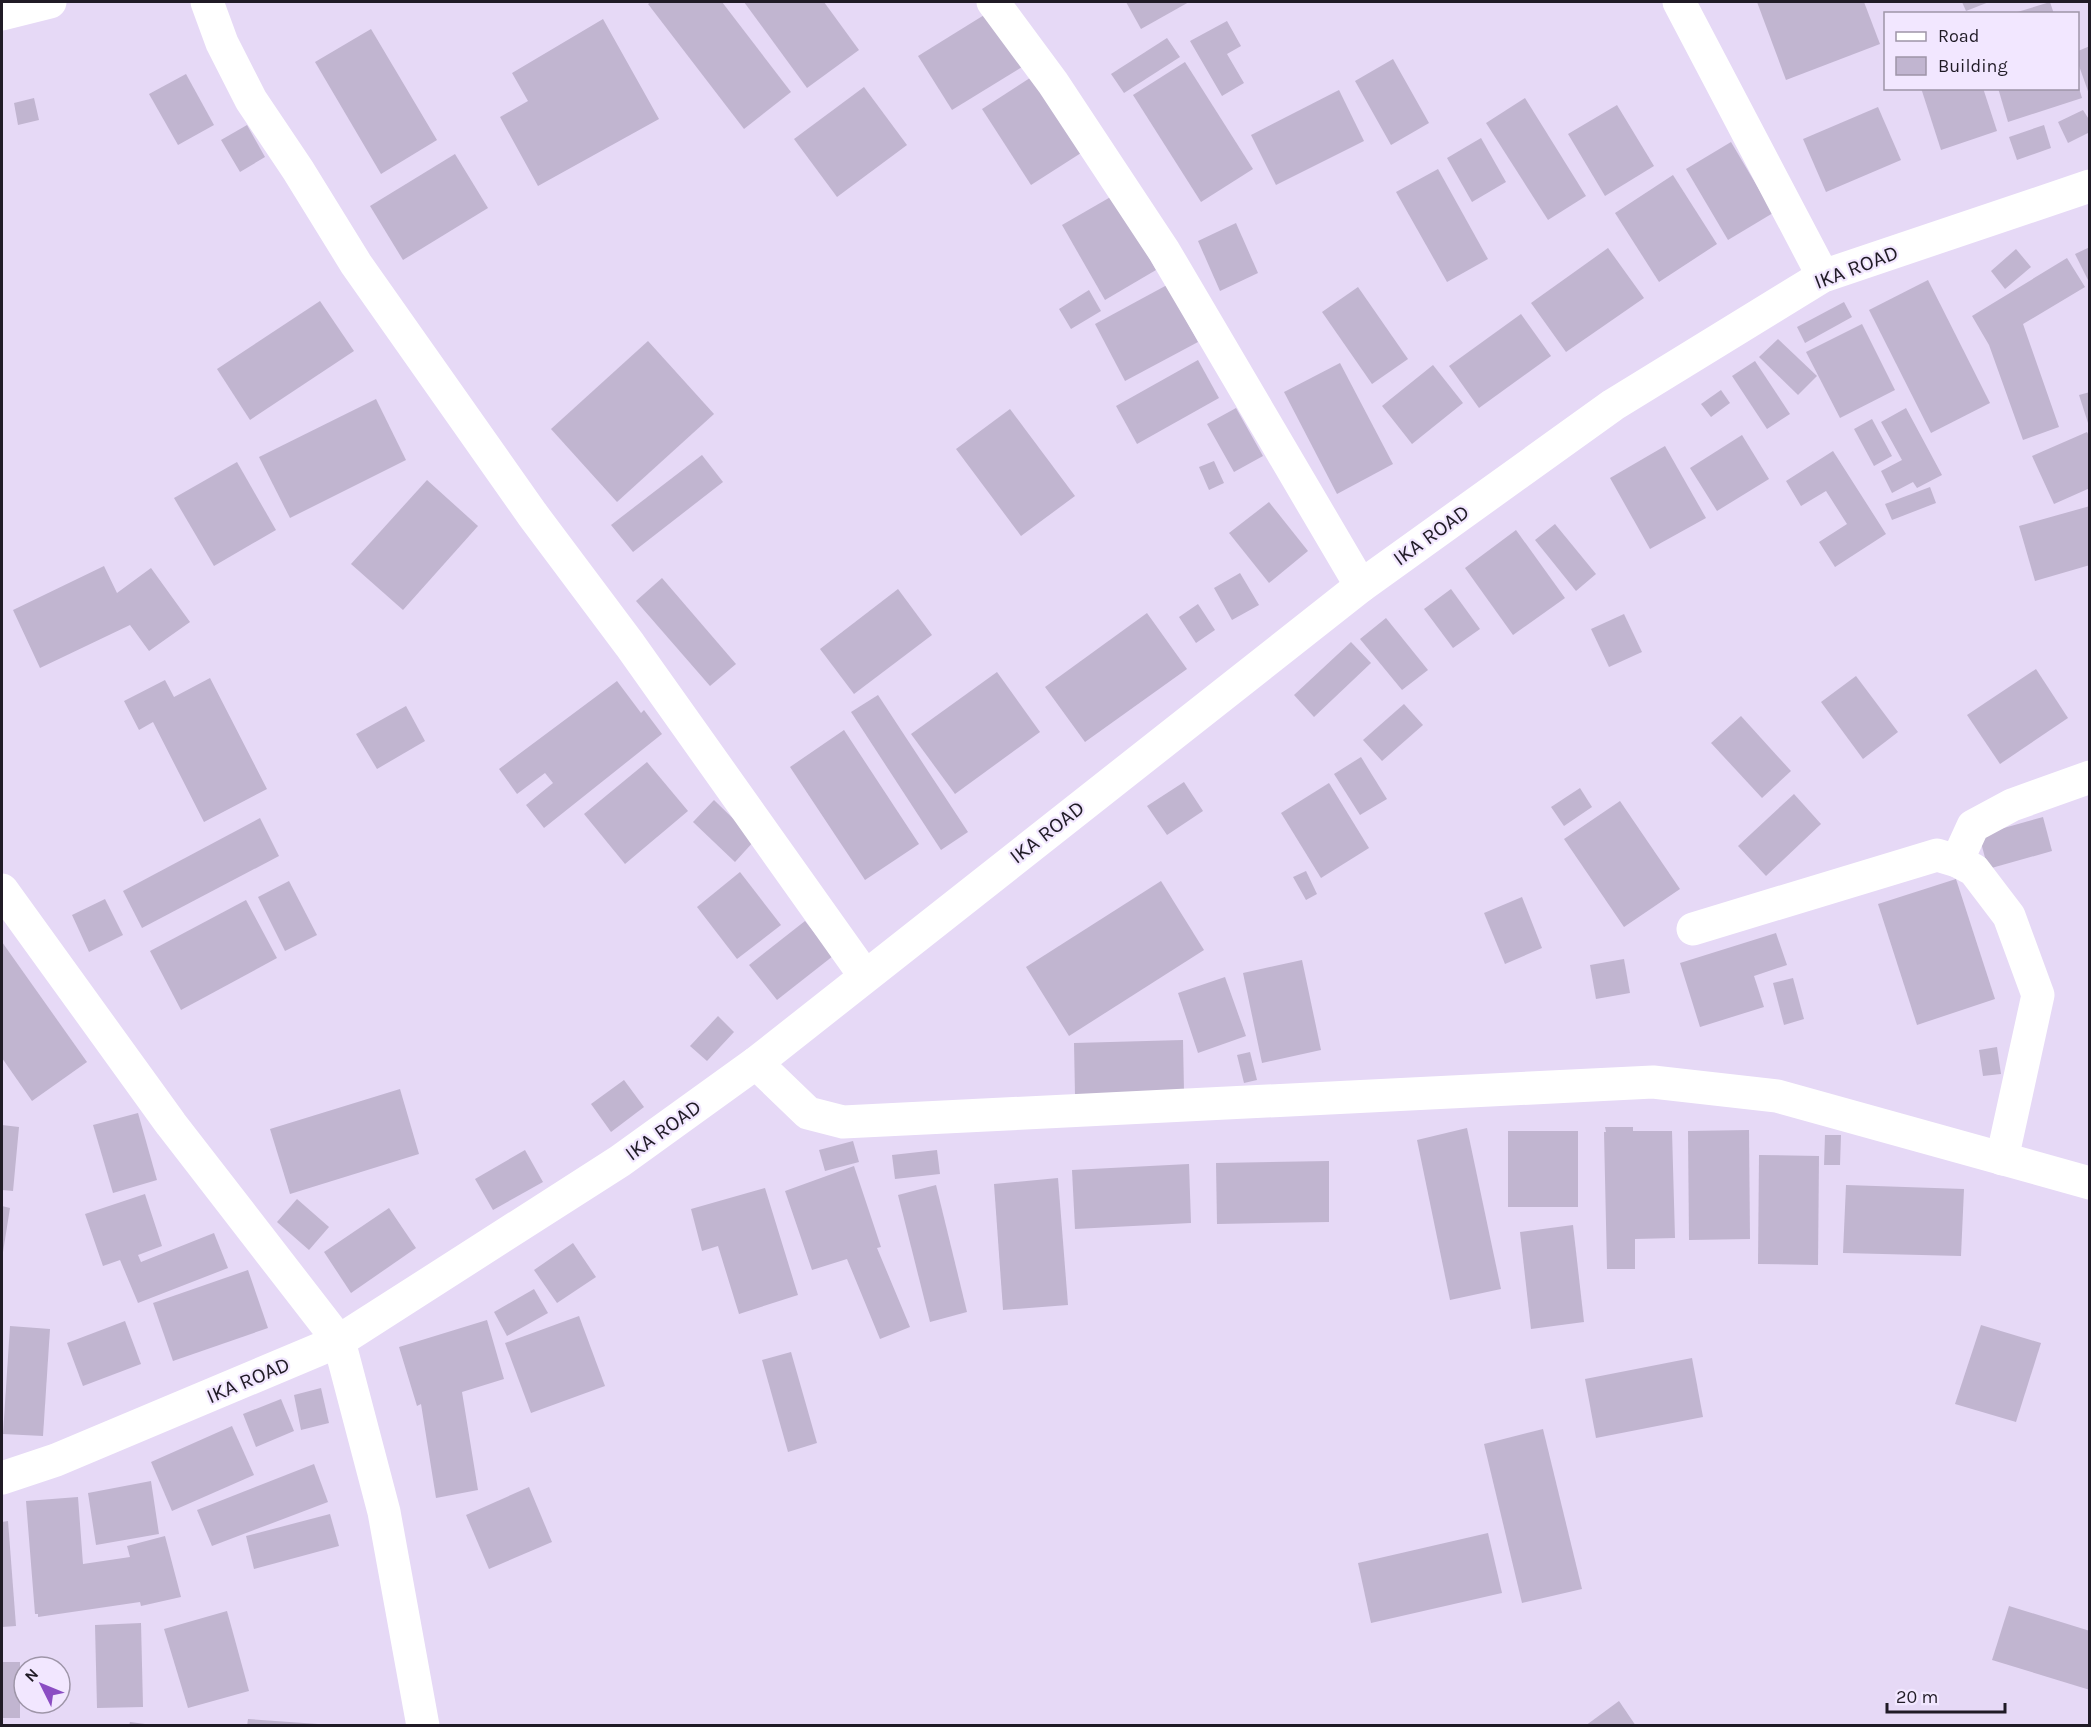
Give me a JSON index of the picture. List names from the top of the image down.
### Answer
{
  "streets": {
    "street": ["IKA ROAD"]
  },
  "legend": ["Road", "Building"],
  "scale_bar": "20 m",
  "north": "top left"
}
